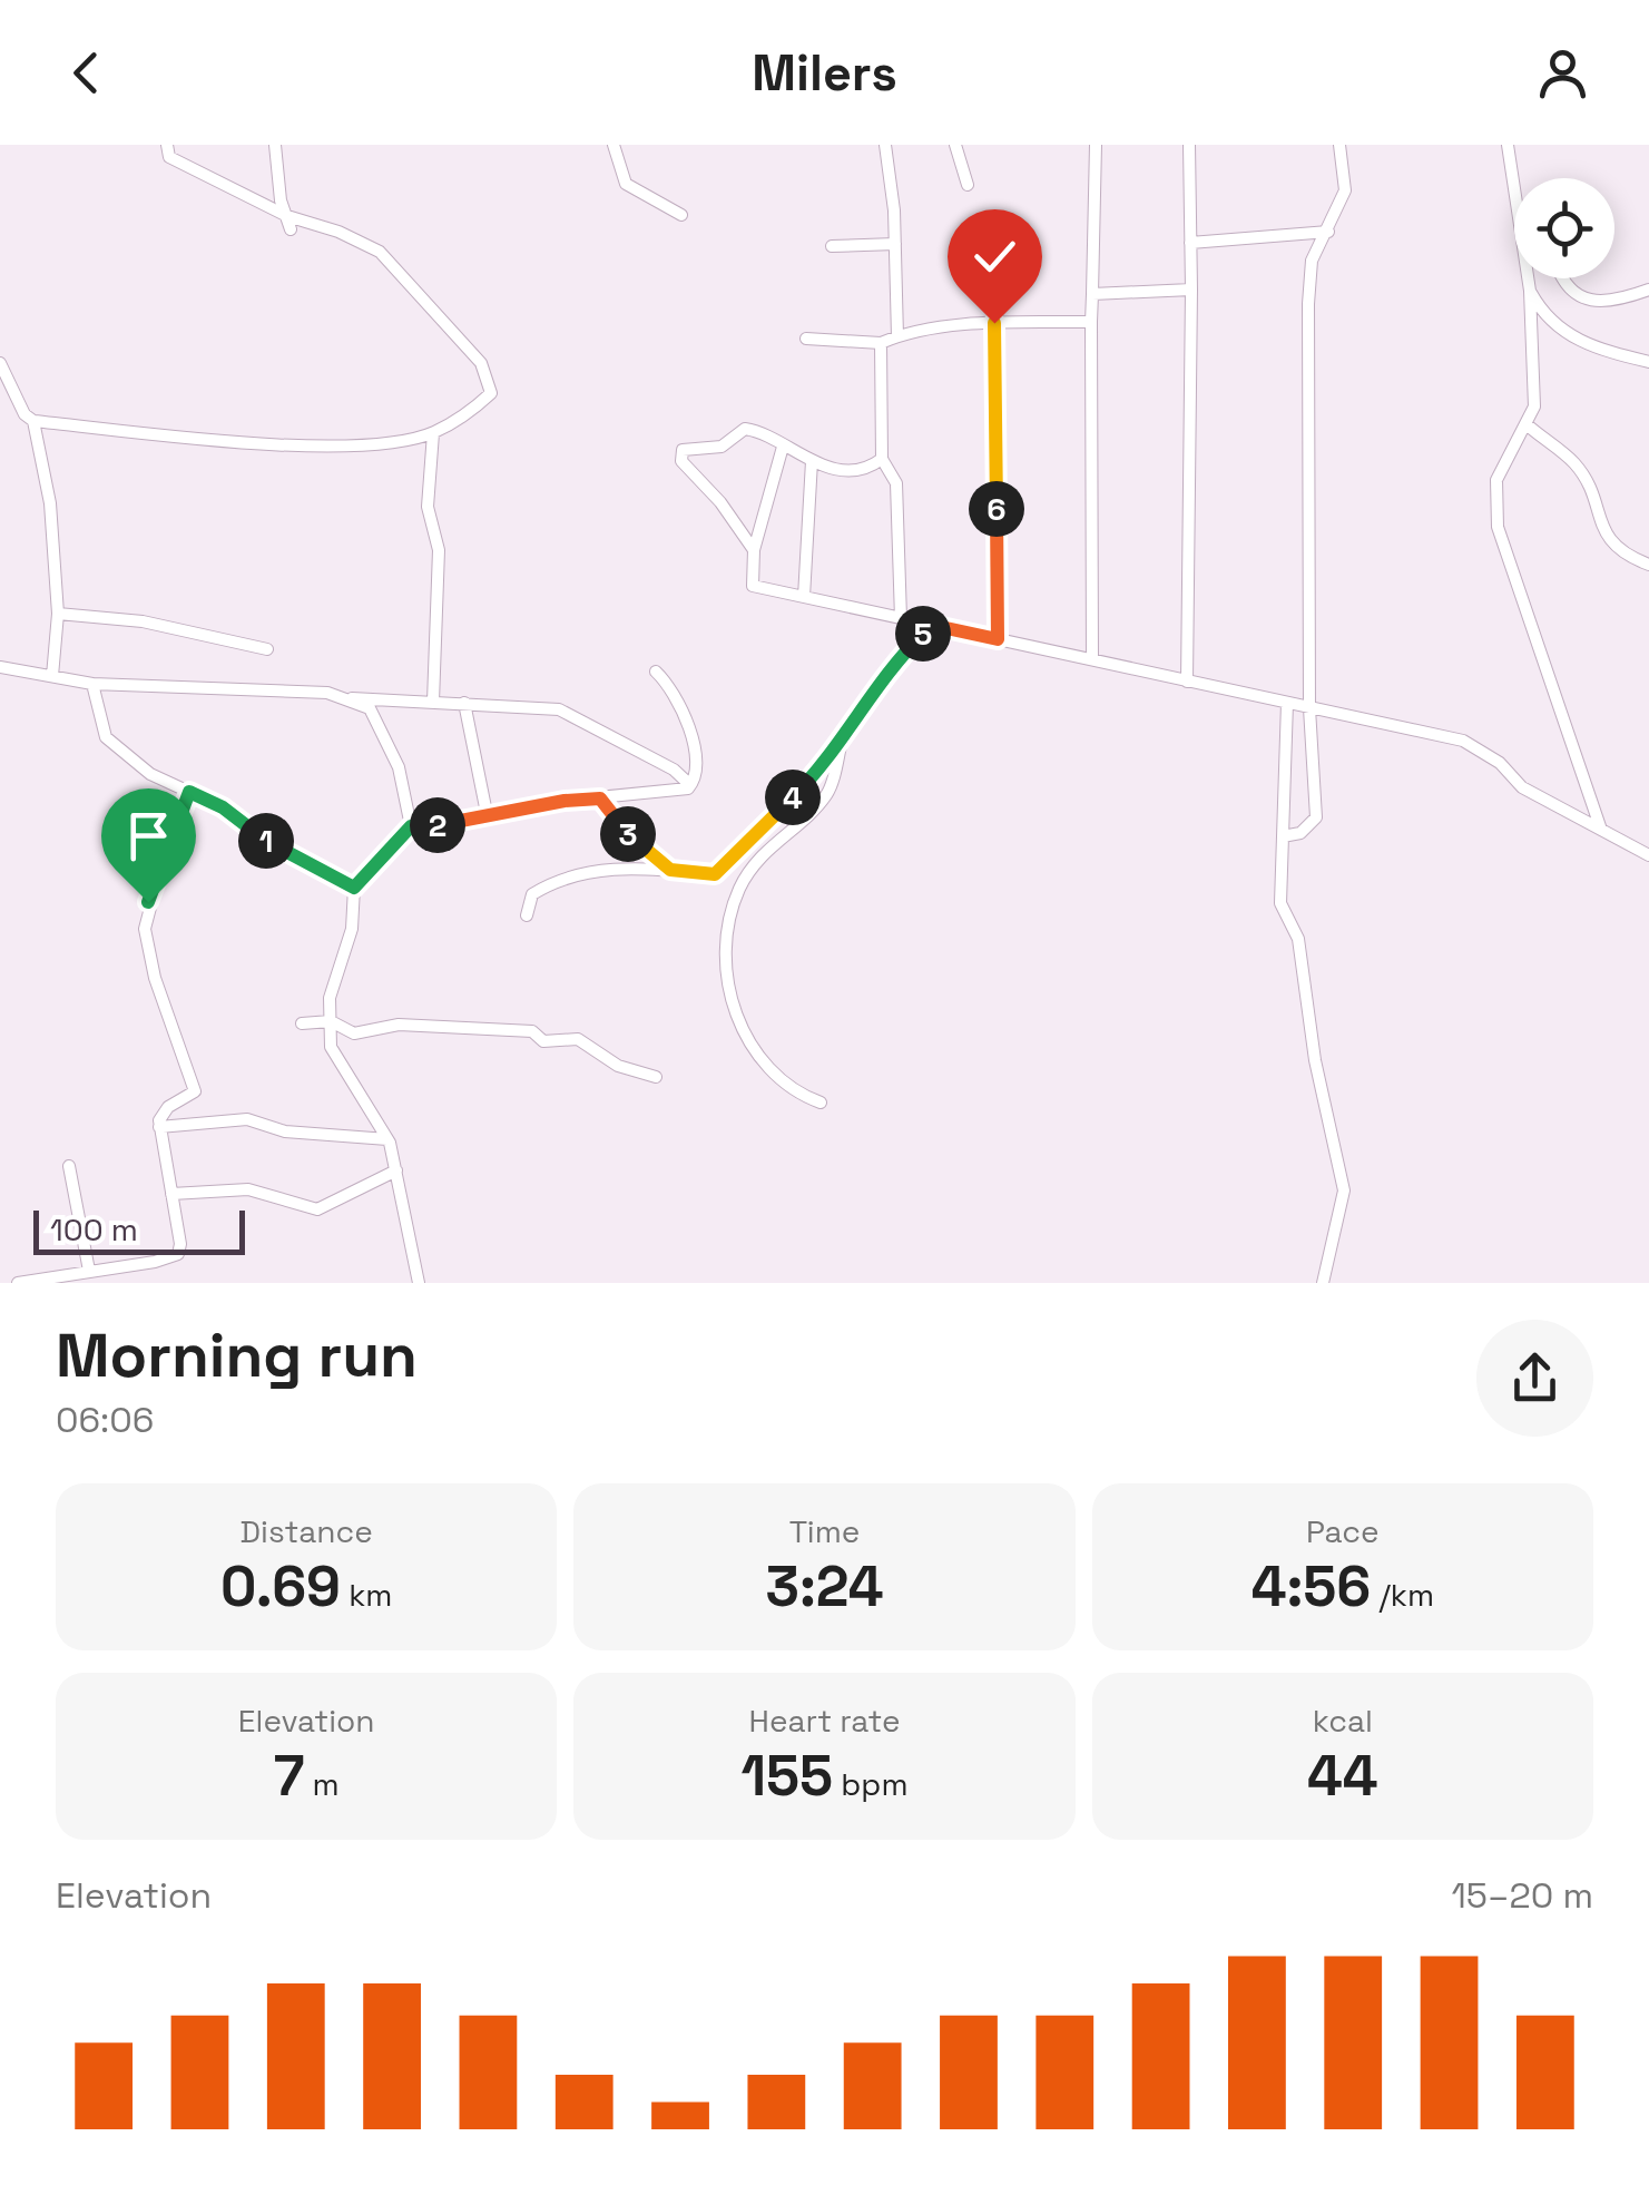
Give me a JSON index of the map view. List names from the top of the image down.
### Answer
{
  "scale_bar": "100 m",
  "page": {
    "header": "Milers",
    "pins": [
      "6",
      "5",
      "4",
      "2",
      "3",
      "1"
    ],
    "scale": "100 m",
    "heading": ["Morning run", "06:06"],
    "stats": [
      ["Distance", "0.69 km"],
      ["Time", "3:24"],
      ["Pace", "4:56 /km"],
      ["Elevation", "7 m"],
      ["Heart rate", "155 bpm"],
      ["kcal", "44"]
    ],
    "chart": ["Elevation", "15–20 m"]
  }
}
